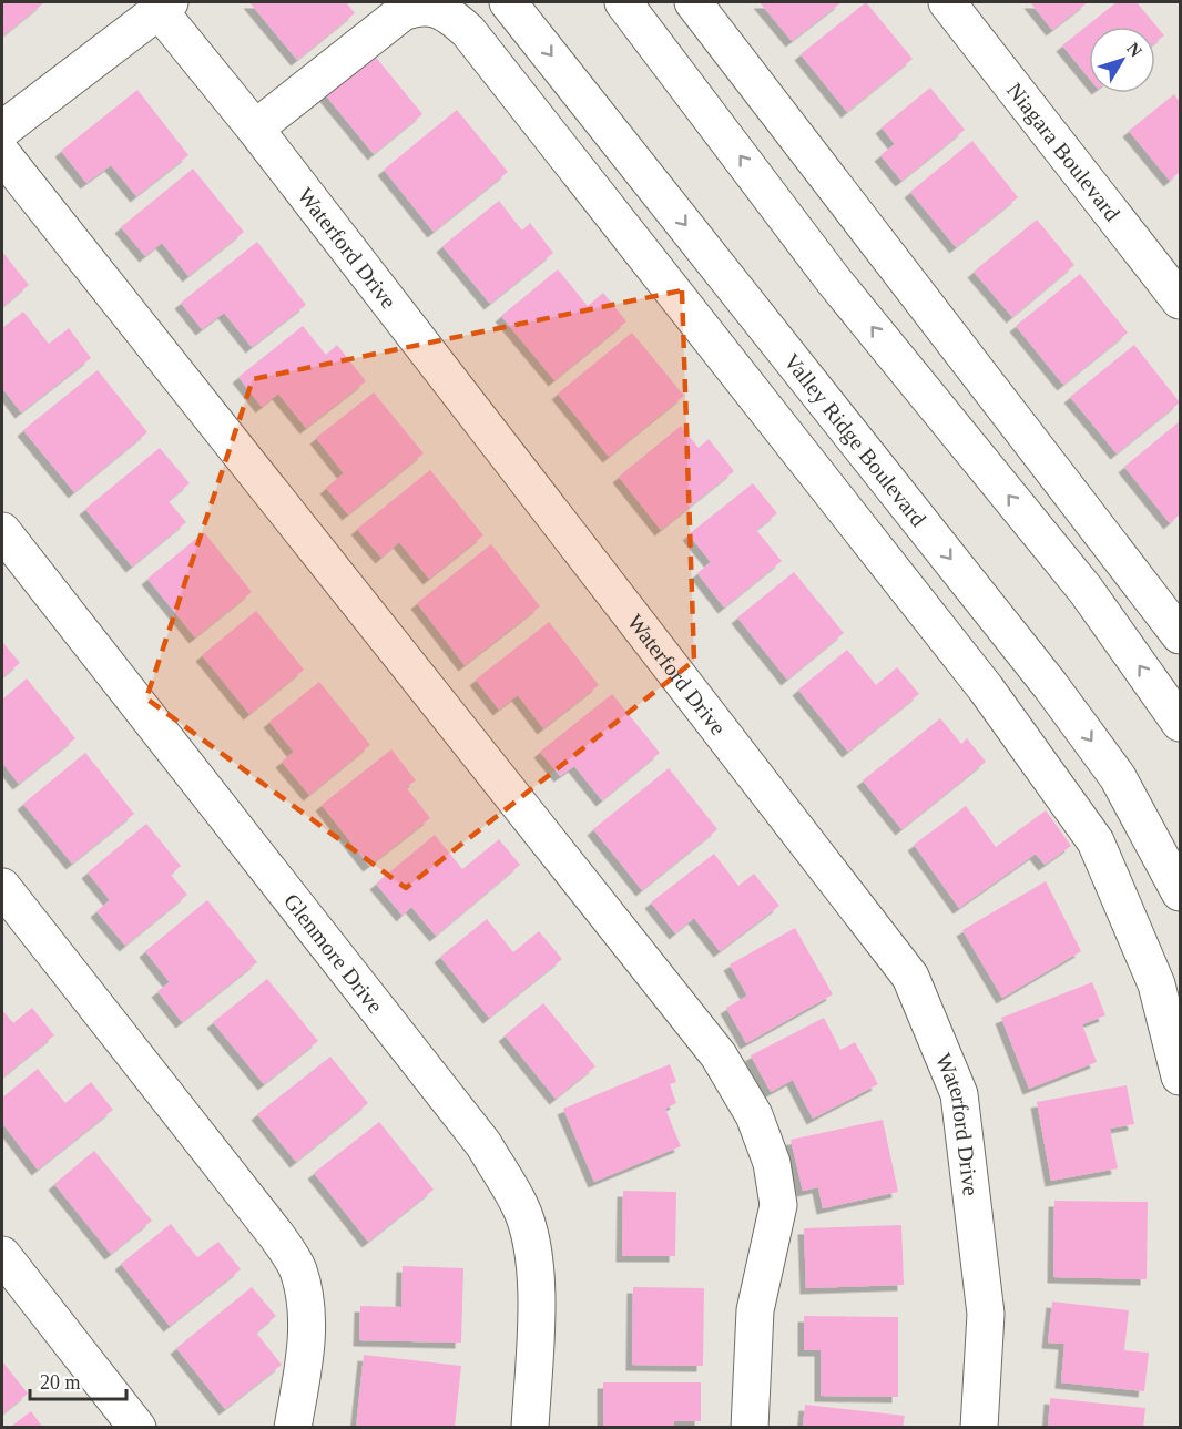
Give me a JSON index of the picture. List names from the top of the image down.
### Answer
{
  "streets": {
    "street": [
      "Niagara Boulevard",
      "Waterford Drive",
      "Valley Ridge Boulevard",
      "Glenmore Drive"
    ]
  },
  "scale_bar": "20 m",
  "north": "top right"
}
